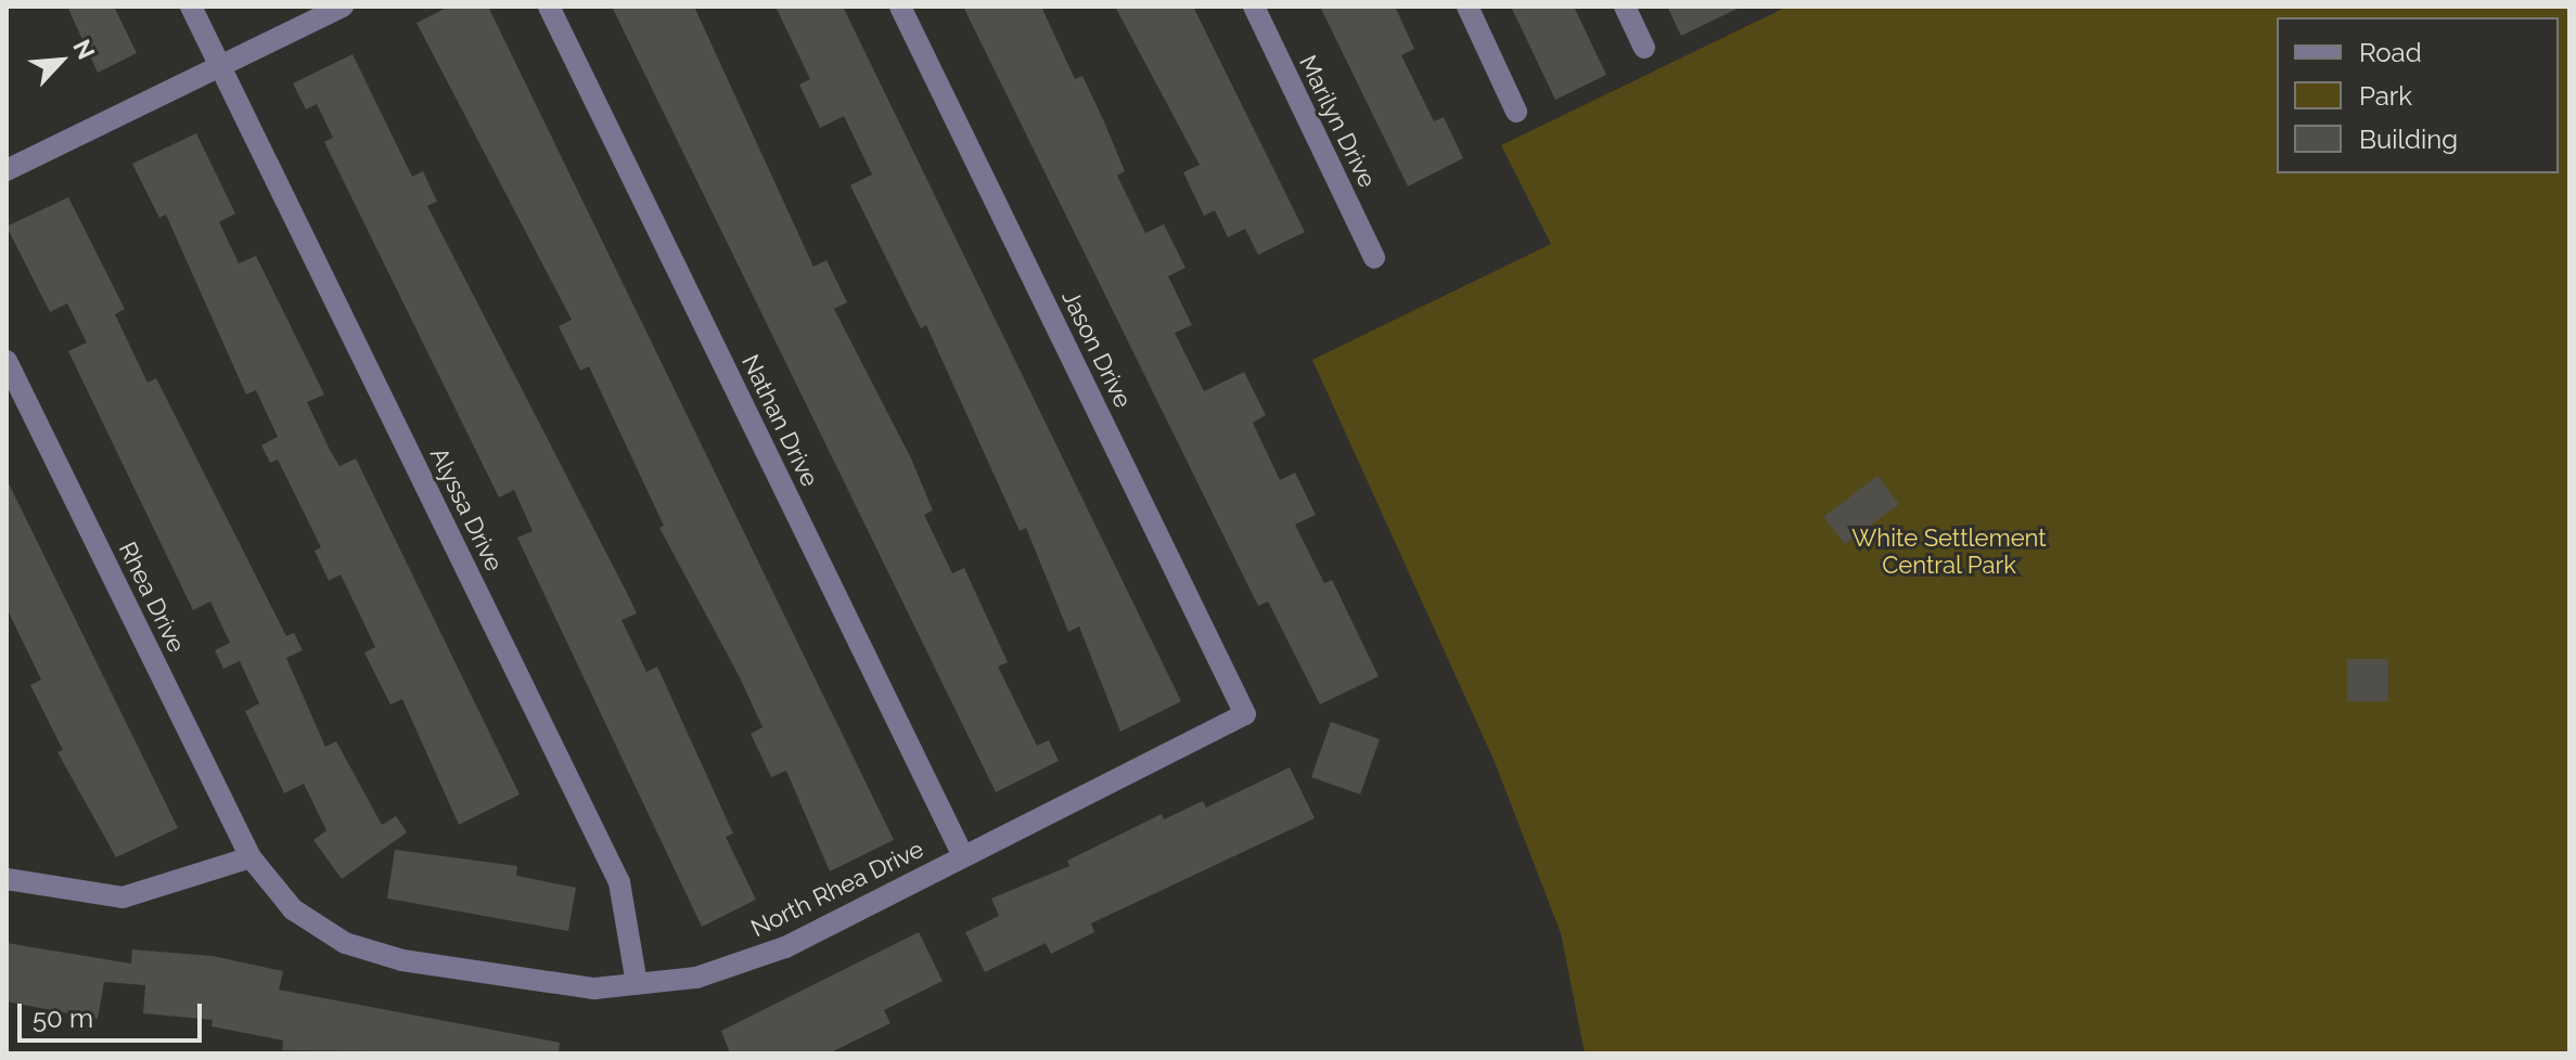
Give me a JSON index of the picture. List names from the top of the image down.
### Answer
{
  "streets": {
    "street": [
      "Marilyn Drive",
      "Jason Drive",
      "Nathan Drive",
      "Alyssa Drive",
      "Rhea Drive",
      "North Rhea Drive"
    ]
  },
  "crossings": [
    ["Jason Drive", "North Rhea Drive"],
    ["Nathan Drive", "North Rhea Drive"],
    ["Alyssa Drive", "North Rhea Drive"],
    ["Rhea Drive", "North Rhea Drive"]
  ],
  "parks": ["White Settlement Central Park"],
  "legend": ["Road", "Park", "Building"],
  "scale_bar": "50 m",
  "north": "top right"
}
